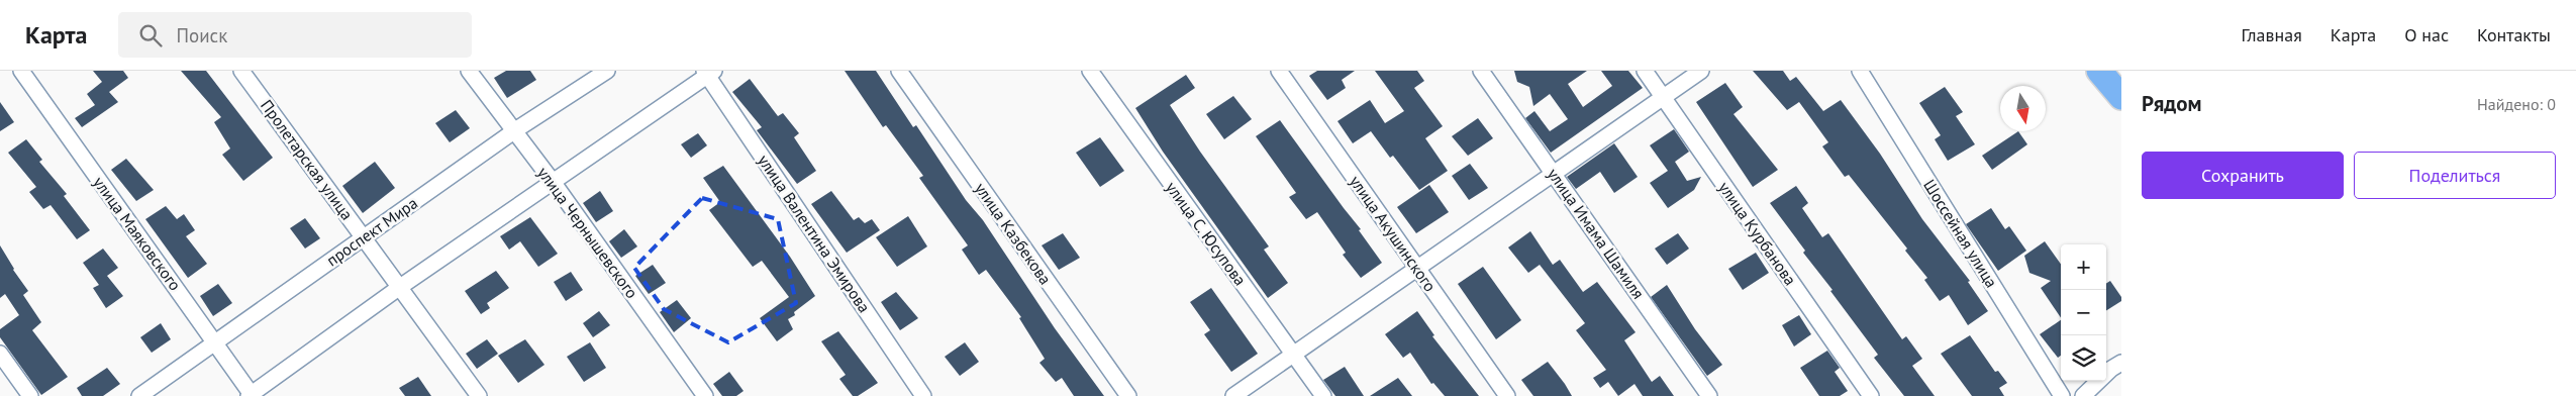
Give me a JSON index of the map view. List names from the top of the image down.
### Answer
{
  "streets": {
    "street": [
      "Пролетарская улица",
      "проспект Мира",
      "улица Чернышевского",
      "улица Маяковского",
      "улица Валентина Эмирова",
      "улица Казбекова",
      "улица С. Юсупова",
      "улица Акушинского",
      "улица Имама Шамиля",
      "улица Курбанова",
      "Шоссейная улица"
    ]
  },
  "crossings": [
    ["Пролетарская улица", "проспект Мира"],
    ["проспект Мира", "улица Чернышевского"],
    ["проспект Мира", "улица Маяковского"]
  ],
  "north": "bottom",
  "page": {
    "header": "Карта",
    "search": "Поиск",
    "nav": [
      "Главная",
      "Карта",
      "О нас",
      "Контакты"
    ],
    "heading": ["Рядом", "Найдено: 0"],
    "buttons": ["Сохранить", "Поделиться"],
    "map_buttons": ["+", "−"]
  }
}
